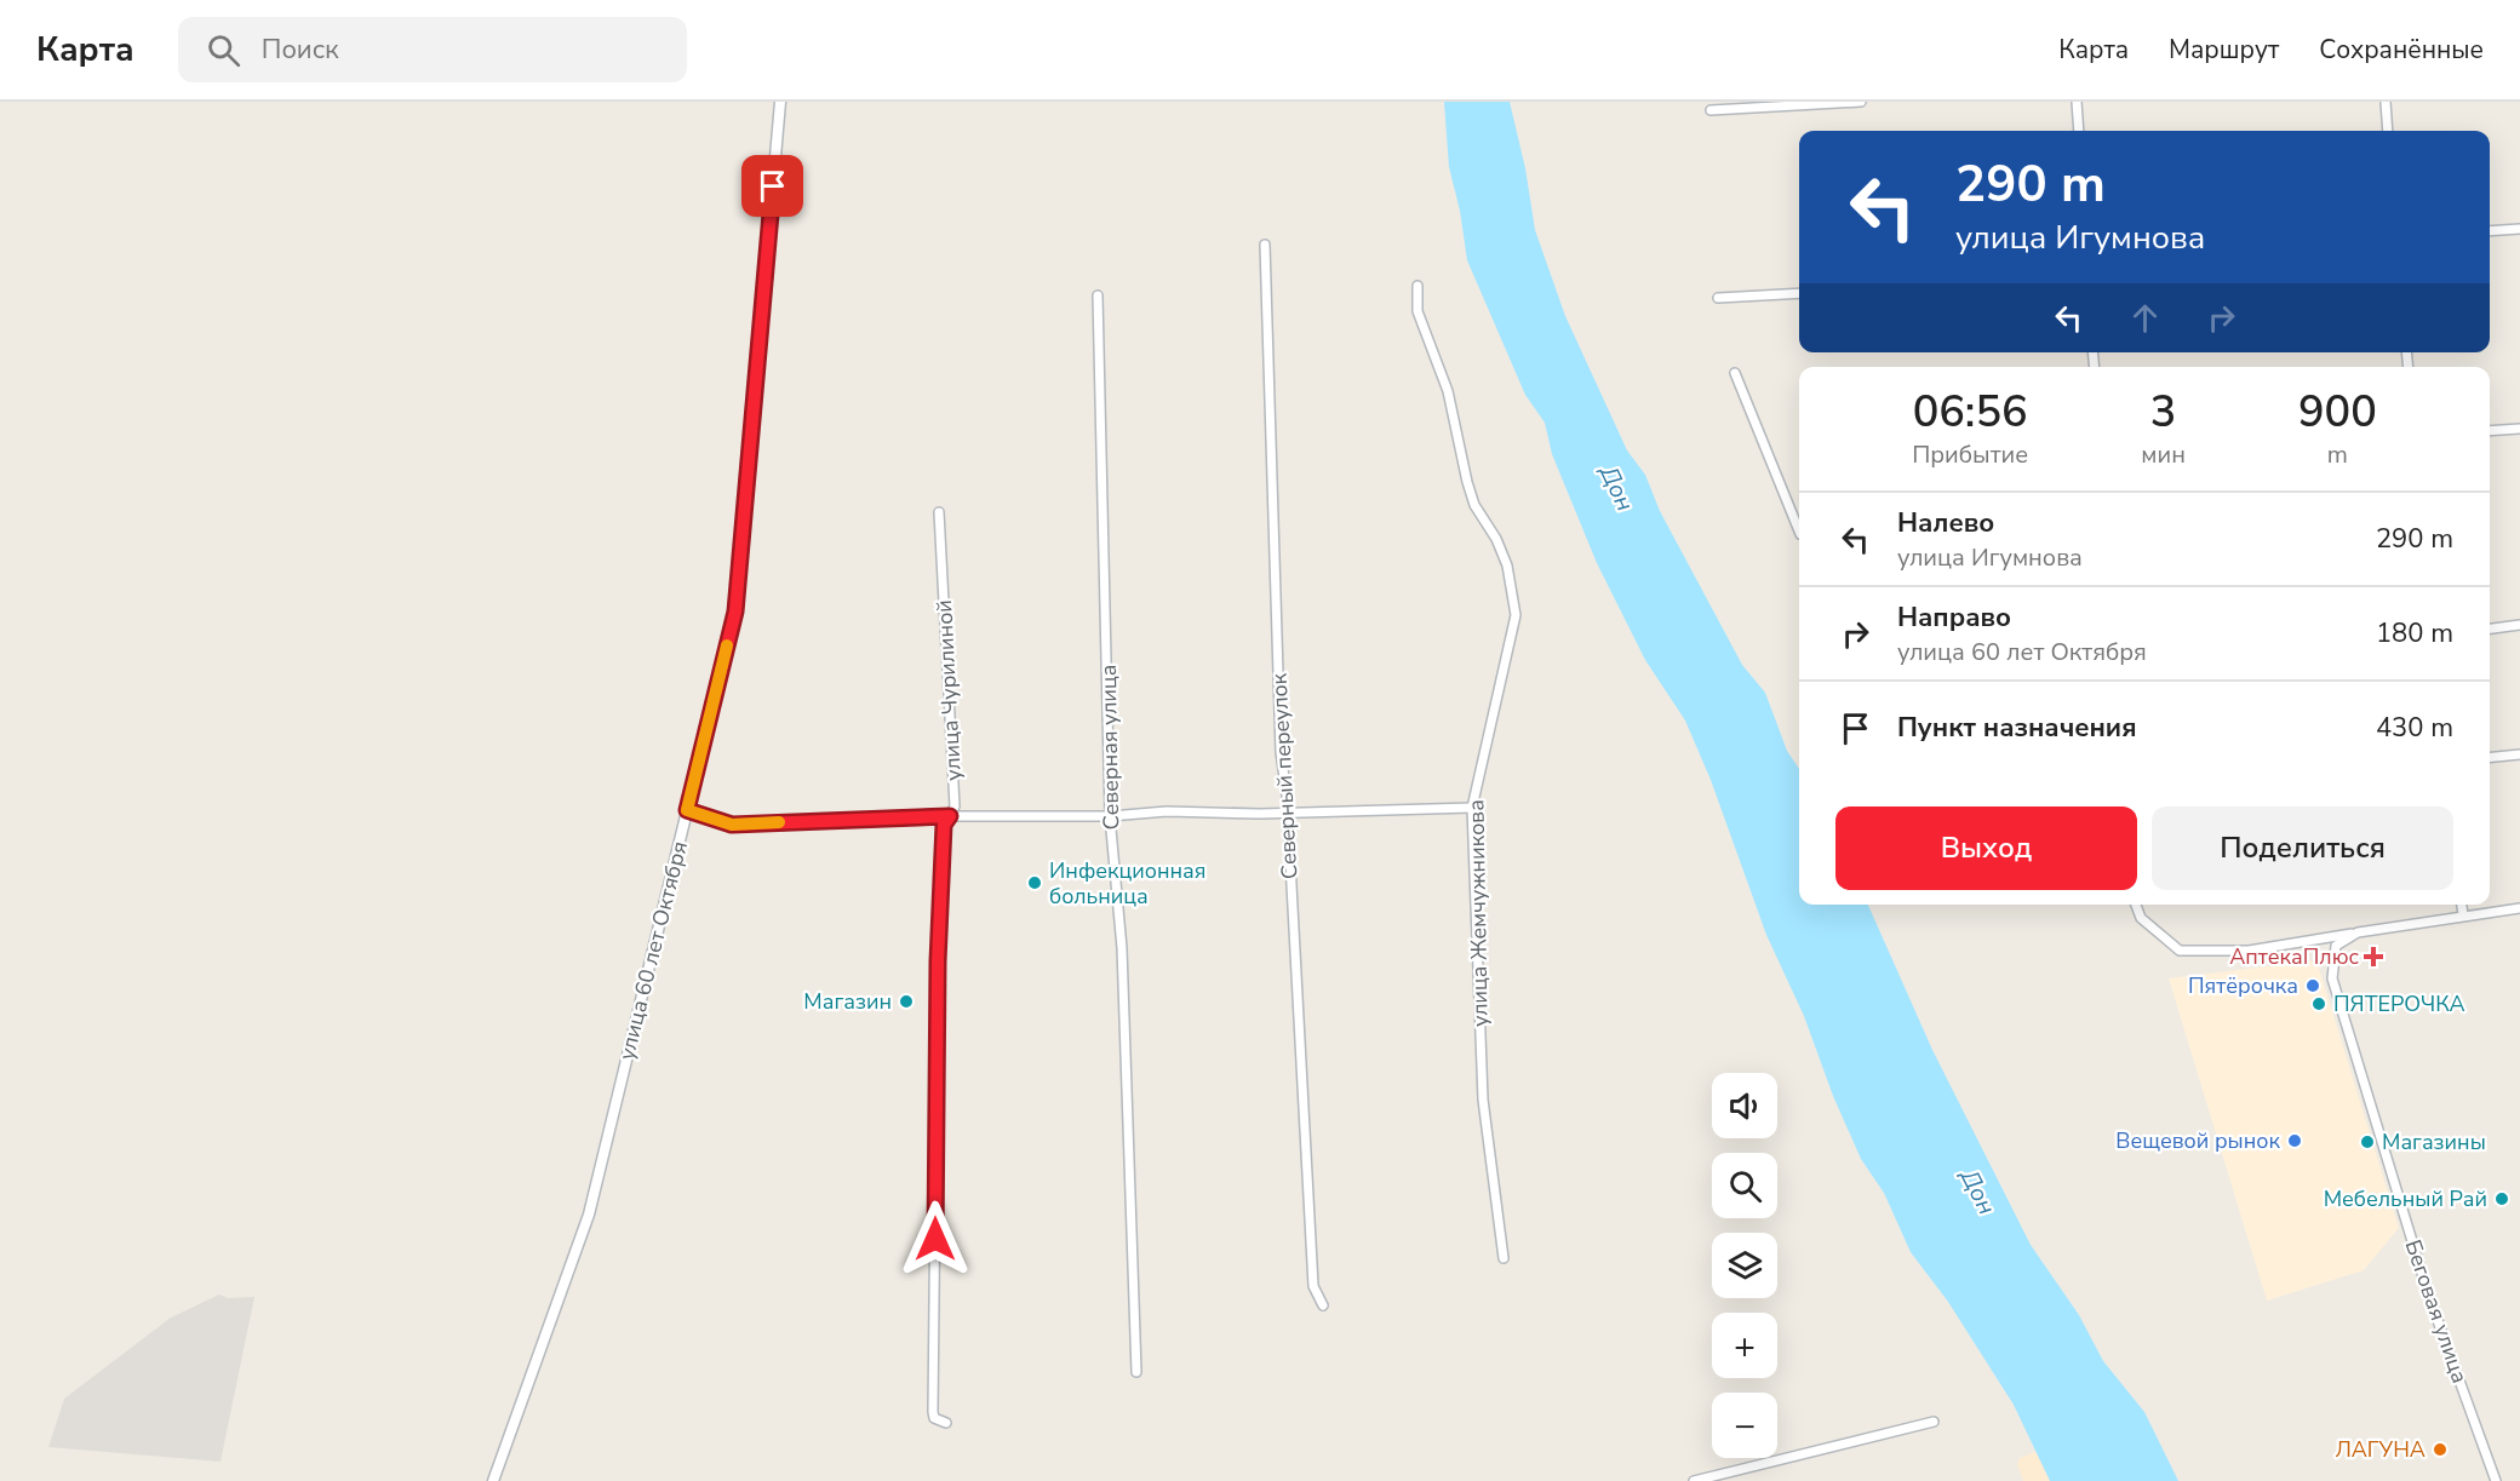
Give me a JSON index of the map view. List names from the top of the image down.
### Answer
{
  "streets": {
    "street": [
      "улица Чурилиной",
      "Северная улица",
      "Северный переулок",
      "улица Жемчужникова",
      "улица 60 лет Октября",
      "Беговая улица"
    ]
  },
  "water": ["Дон"],
  "places": {
    "other": [
      "Инфекционная больница",
      "Пятёрочка",
      "Магазин",
      "ПЯТЕРОЧКА",
      "Вещевой рынок",
      "Магазины",
      "Мебельный Рай",
      "ЛАГУНА"
    ],
    "health": ["АптекаПлюс"]
  },
  "page": {
    "header": "Карта",
    "search": "Поиск",
    "nav": ["Карта", "Маршрут", "Сохранённые"],
    "turn": ["290 m", "улица Игумнова"],
    "eta": [
      "06:56",
      "Прибытие",
      "3",
      "мин",
      "900",
      "m"
    ],
    "list": [
      {
        "name": "Налево",
        "note": "улица Игумнова",
        "value": "290 m"
      },
      {
        "name": "Направо",
        "note": "улица 60 лет Октября",
        "value": "180 m"
      },
      {
        "name": "Пункт назначения",
        "value": "430 m"
      }
    ],
    "buttons": ["Выход", "Поделиться"],
    "map_buttons": ["+", "−"]
  }
}
